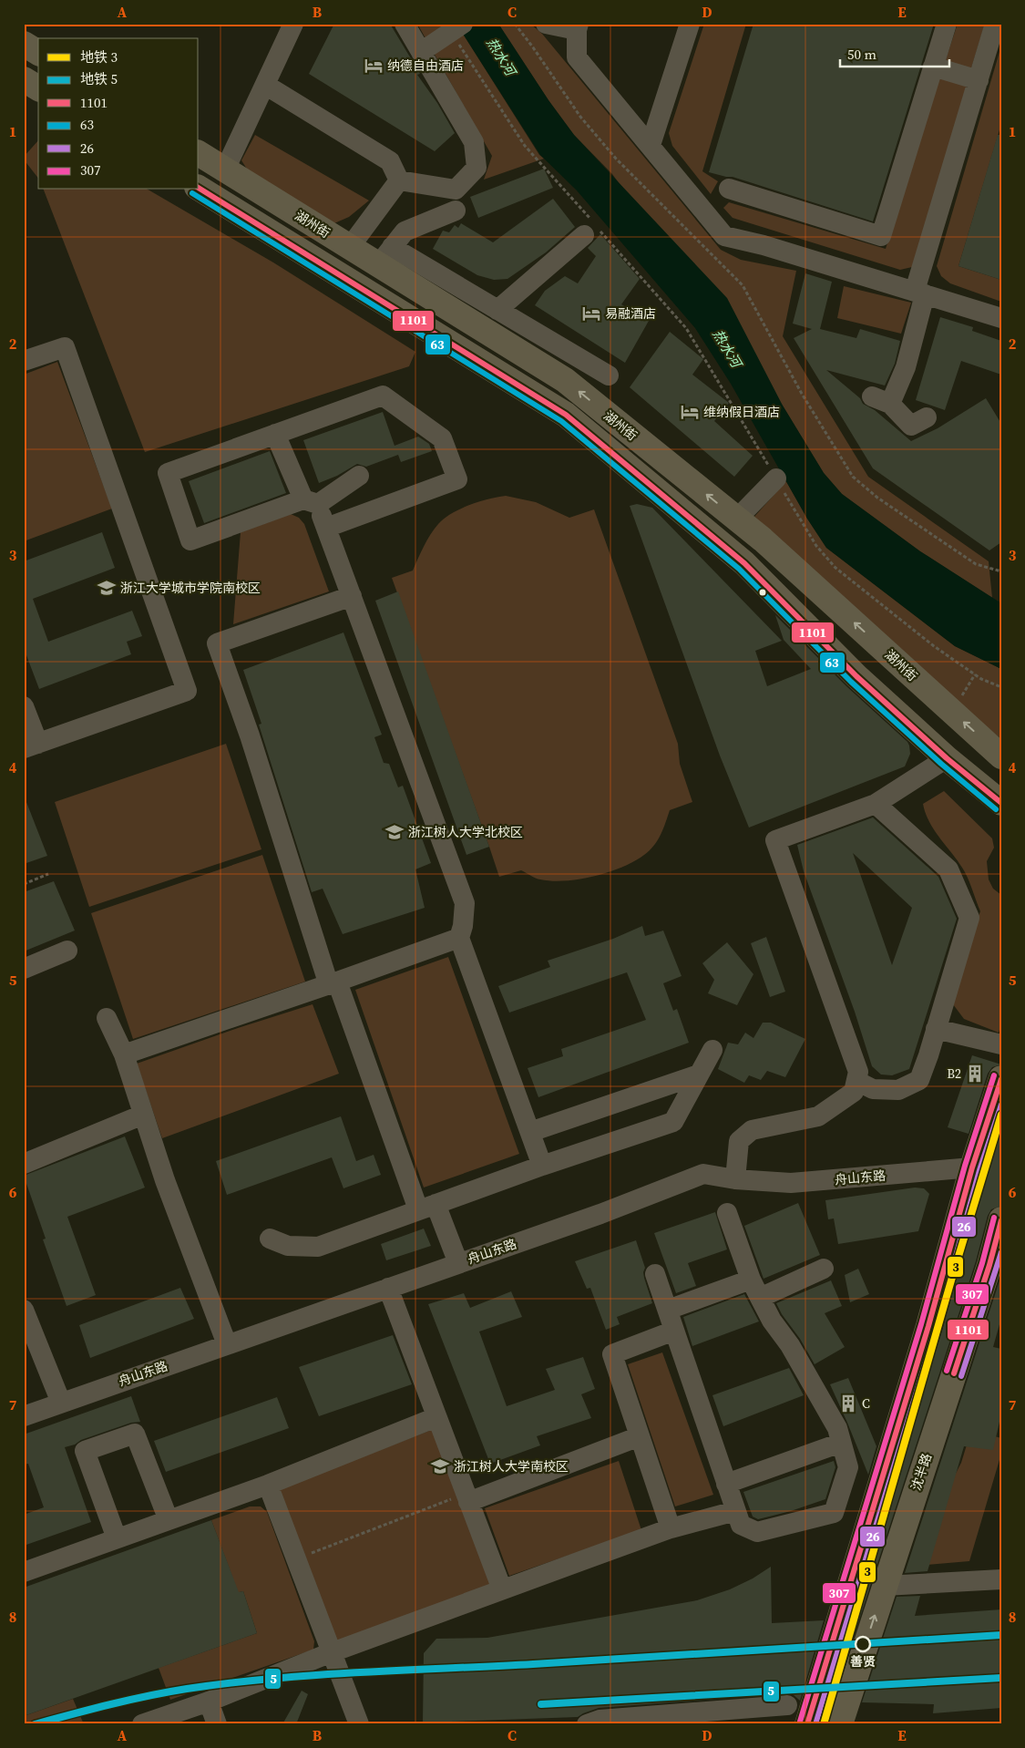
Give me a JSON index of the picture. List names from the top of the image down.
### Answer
{
  "streets": {
    "main road": ["湖州街", "沈半路"],
    "street": ["舟山东路"]
  },
  "water": ["热水河"],
  "places": {
    "hotel": ["纳德自由酒店", "易融酒店", "维纳假日酒店"],
    "school or university": ["浙江大学城市学院南校区", "浙江树人大学北校区", "浙江树人大学南校区"],
    "building": ["B2", "C"],
    "other": ["善贤"]
  },
  "lines": [
    "transit line 1101",
    "transit line 63",
    "transit line 307",
    "transit line 26",
    "metro line 3",
    "metro line 5"
  ],
  "legend": [
    "地铁 3",
    "地铁 5",
    "1101",
    "63",
    "26",
    "307"
  ],
  "scale_bar": "50 m",
  "grid": {
    "columns": [
      "A",
      "B",
      "C",
      "D",
      "E"
    ],
    "rows": [
      "1",
      "2",
      "3",
      "4",
      "5",
      "6",
      "7",
      "8"
    ]
  }
}
